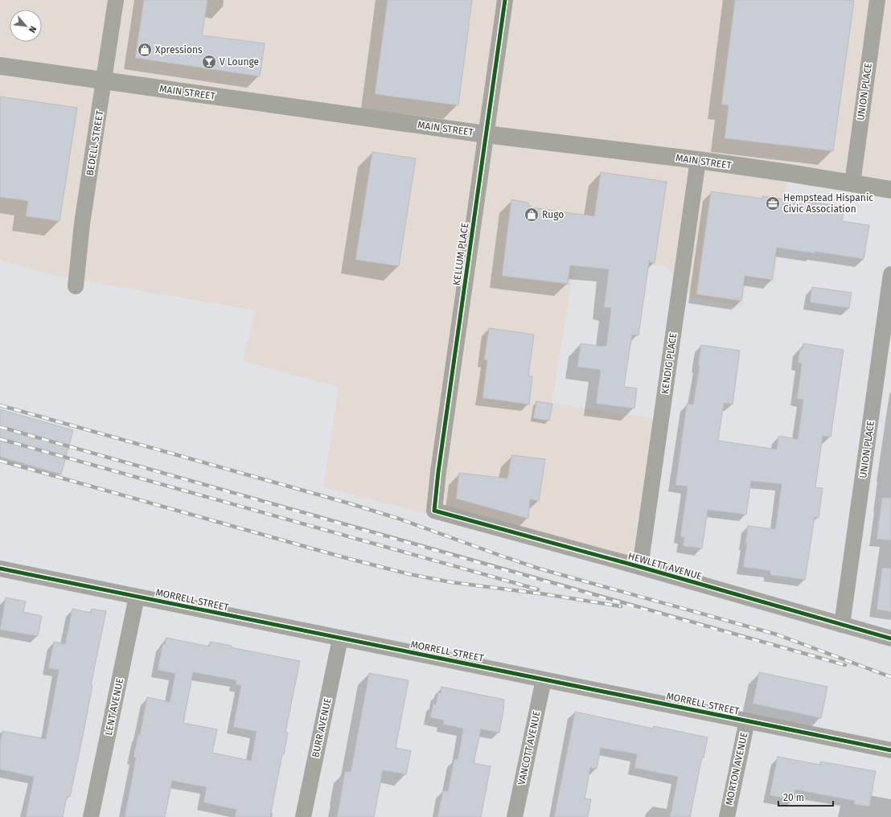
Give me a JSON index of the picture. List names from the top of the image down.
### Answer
{
  "streets": {
    "street": [
      "UNION PLACE",
      "MAIN STREET",
      "BEDELL STREET",
      "KELLUM PLACE",
      "KENDIG PLACE",
      "HEWLETT AVENUE",
      "MORRELL STREET",
      "LENT AVENUE",
      "BURR AVENUE",
      "VANCOTT AVENUE",
      "MORTON AVENUE"
    ]
  },
  "crossings": [
    ["UNION PLACE", "MAIN STREET"],
    ["UNION PLACE", "HEWLETT AVENUE"],
    ["MAIN STREET", "BEDELL STREET"],
    ["MAIN STREET", "KELLUM PLACE"],
    ["MAIN STREET", "KENDIG PLACE"],
    ["KELLUM PLACE", "HEWLETT AVENUE"],
    ["KENDIG PLACE", "HEWLETT AVENUE"],
    ["MORRELL STREET", "LENT AVENUE"],
    ["MORRELL STREET", "BURR AVENUE"],
    ["MORRELL STREET", "VANCOTT AVENUE"],
    ["MORRELL STREET", "MORTON AVENUE"]
  ],
  "places": {
    "shop": ["Xpressions", "Rugo"],
    "bar": ["V Lounge"],
    "office": ["Hempstead Hispanic Civic Association"]
  },
  "scale_bar": "20 m",
  "north": "bottom right"
}
